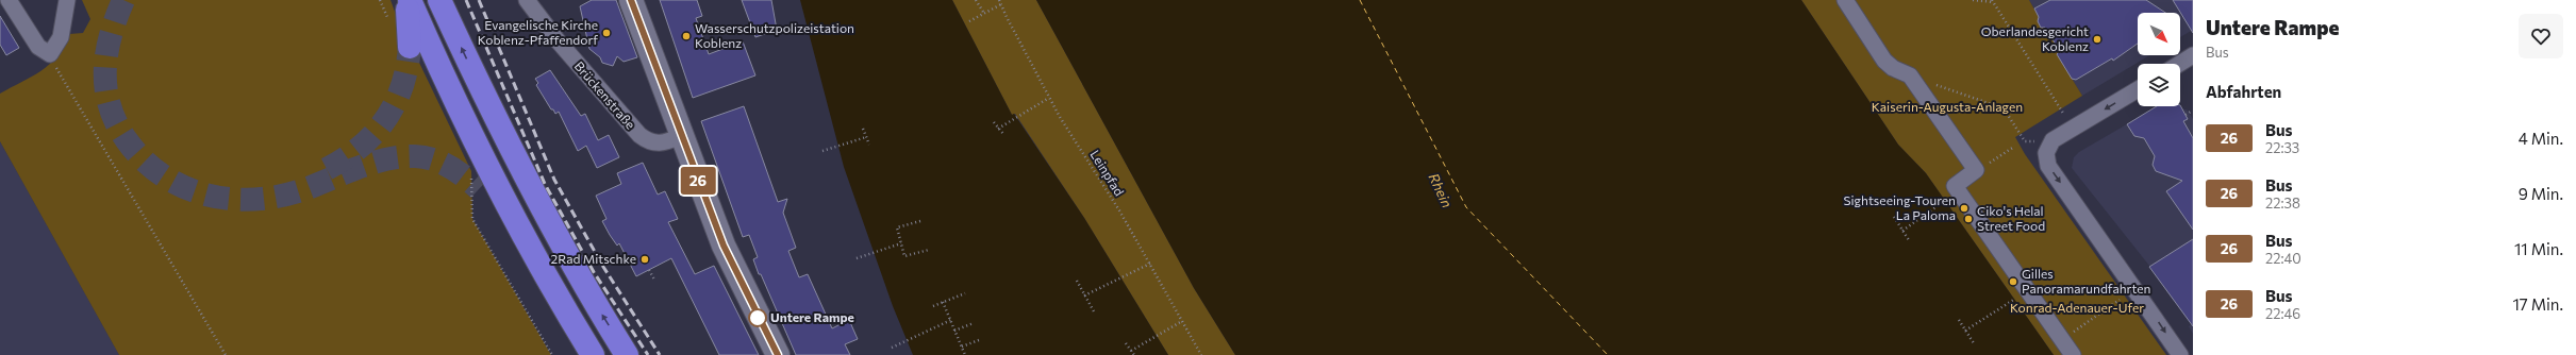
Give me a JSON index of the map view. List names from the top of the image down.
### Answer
{
  "streets": {
    "street": ["Brückenstraße"],
    "path": ["Leinpfad"]
  },
  "water": ["Rhein"],
  "parks": ["Kaiserin-Augusta-Anlagen", "Konrad-Adenauer-Ufer"],
  "places": [
    "Evangelische Kirche Koblenz-Pfaffendorf",
    "Wasserschutzpolizeistation Koblenz",
    "Oberlandesgericht Koblenz",
    "Sightseeing-Touren La Paloma",
    "Ciko's Helal Street Food",
    "2Rad Mitschke",
    "Gilles Panoramarundfahrten",
    "Untere Rampe"
  ],
  "lines": ["bus line 26"],
  "north": "bottom right",
  "page": {
    "on_map": "26",
    "heading": [
      ["Untere Rampe", "Bus"],
      "Abfahrten"
    ],
    "list": [
      {
        "mark": "26",
        "name": "Bus",
        "note": "22:33",
        "value": "4 Min."
      },
      {
        "mark": "26",
        "name": "Bus",
        "note": "22:38",
        "value": "9 Min."
      },
      {
        "mark": "26",
        "name": "Bus",
        "note": "22:40",
        "value": "11 Min."
      },
      {
        "mark": "26",
        "name": "Bus",
        "note": "22:46",
        "value": "17 Min."
      }
    ]
  }
}
